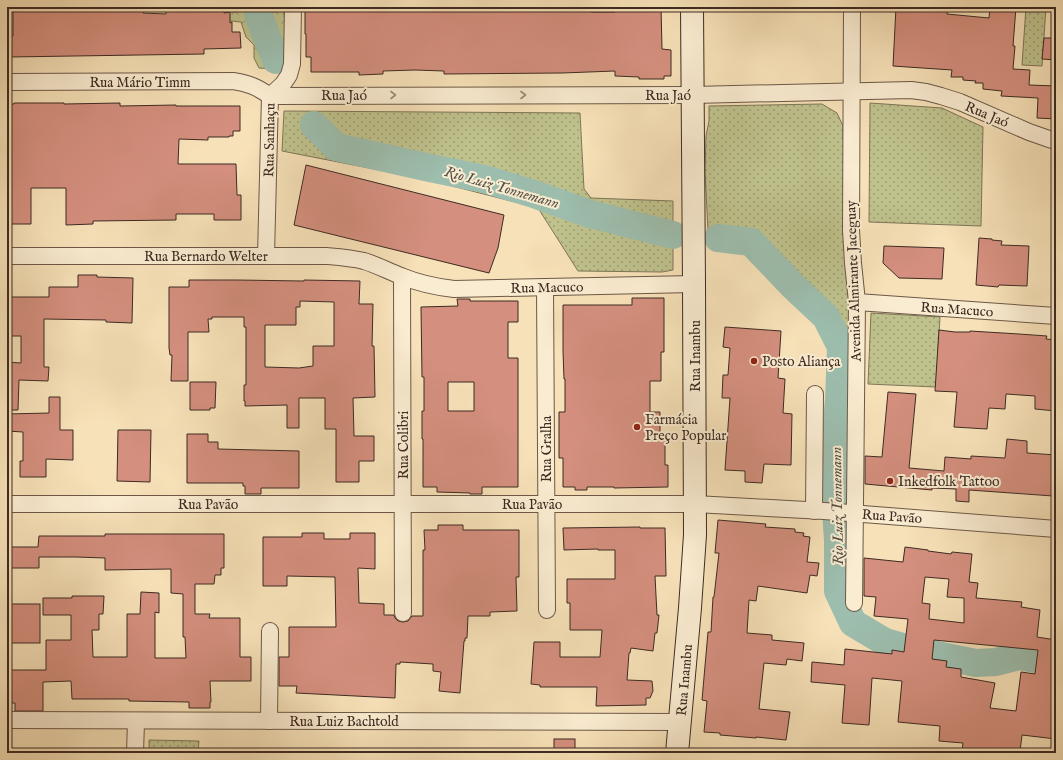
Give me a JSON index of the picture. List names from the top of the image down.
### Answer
{
  "streets": {
    "main road": ["Rua Inambu"],
    "street": [
      "Rua Mário Timm",
      "Rua Jaó",
      "Rua Sanhaçu",
      "Rua Bernardo Welter",
      "Avenida Almirante Jaceguay",
      "Rua Macuco",
      "Rua Colibri",
      "Rua Gralha",
      "Rua Pavão",
      "Rua Luiz Bachtold"
    ]
  },
  "crossings": [
    ["Rua Mário Timm", "Rua Jaó"],
    ["Rua Mário Timm", "Rua Sanhaçu"],
    ["Rua Jaó", "Rua Sanhaçu"],
    ["Rua Jaó", "Avenida Almirante Jaceguay"],
    ["Rua Jaó", "Rua Inambu"],
    ["Rua Sanhaçu", "Rua Bernardo Welter"],
    ["Rua Bernardo Welter", "Rua Macuco"],
    ["Rua Bernardo Welter", "Rua Colibri"],
    ["Avenida Almirante Jaceguay", "Rua Macuco"],
    ["Avenida Almirante Jaceguay", "Rua Pavão"],
    ["Rua Macuco", "Rua Inambu"],
    ["Rua Macuco", "Rua Colibri"],
    ["Rua Macuco", "Rua Gralha"],
    ["Rua Inambu", "Rua Pavão"],
    ["Rua Inambu", "Rua Luiz Bachtold"],
    ["Rua Colibri", "Rua Pavão"],
    ["Rua Gralha", "Rua Pavão"]
  ],
  "one_way": ["Rua Jaó"],
  "water": ["Rio Luiz Tonnemann"],
  "places": ["Posto Aliança", "Farmácia Preço Popular", "Inkedfolk Tattoo"]
}
